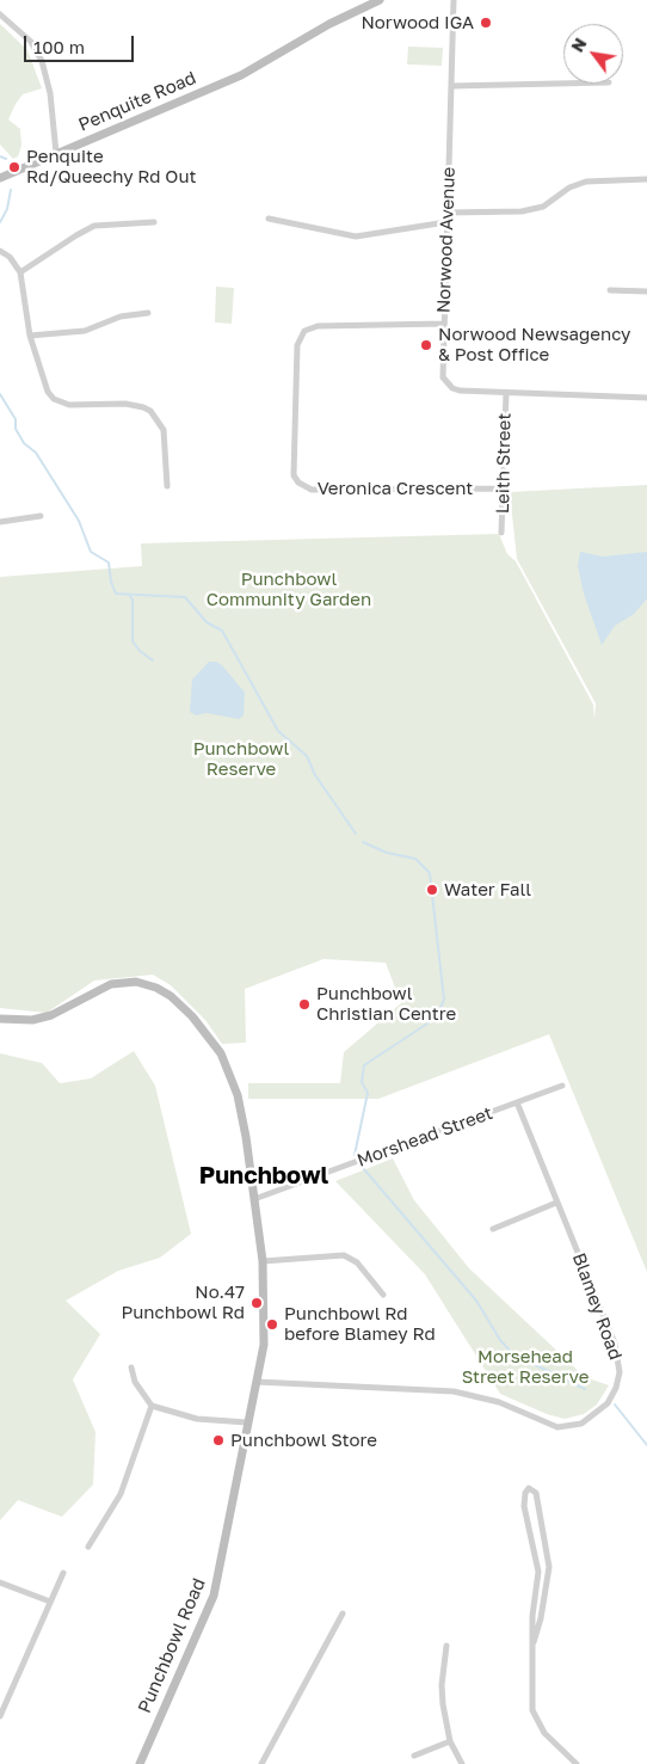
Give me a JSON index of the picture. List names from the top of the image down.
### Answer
{
  "streets": {
    "street": [
      "Penquite Road",
      "Norwood Avenue",
      "Leith Street",
      "Veronica Crescent",
      "Morshead Street",
      "Blamey Road",
      "Punchbowl Road"
    ]
  },
  "crossings": [
    ["Norwood Avenue", "Leith Street"],
    ["Norwood Avenue", "Veronica Crescent"],
    ["Leith Street", "Veronica Crescent"],
    ["Morshead Street", "Blamey Road"],
    ["Morshead Street", "Punchbowl Road"],
    ["Blamey Road", "Punchbowl Road"]
  ],
  "districts": ["Punchbowl"],
  "parks": ["Punchbowl Community Garden", "Punchbowl Reserve", "Morsehead Street Reserve"],
  "places": [
    "Norwood IGA",
    "Penquite Rd/Queechy Rd Out",
    "Norwood Newsagency & Post Office",
    "Water Fall",
    "Punchbowl Christian Centre",
    "No.47 Punchbowl Rd",
    "Punchbowl Rd before Blamey Rd",
    "Punchbowl Store"
  ],
  "scale_bar": "100 m",
  "north": "top left"
}
